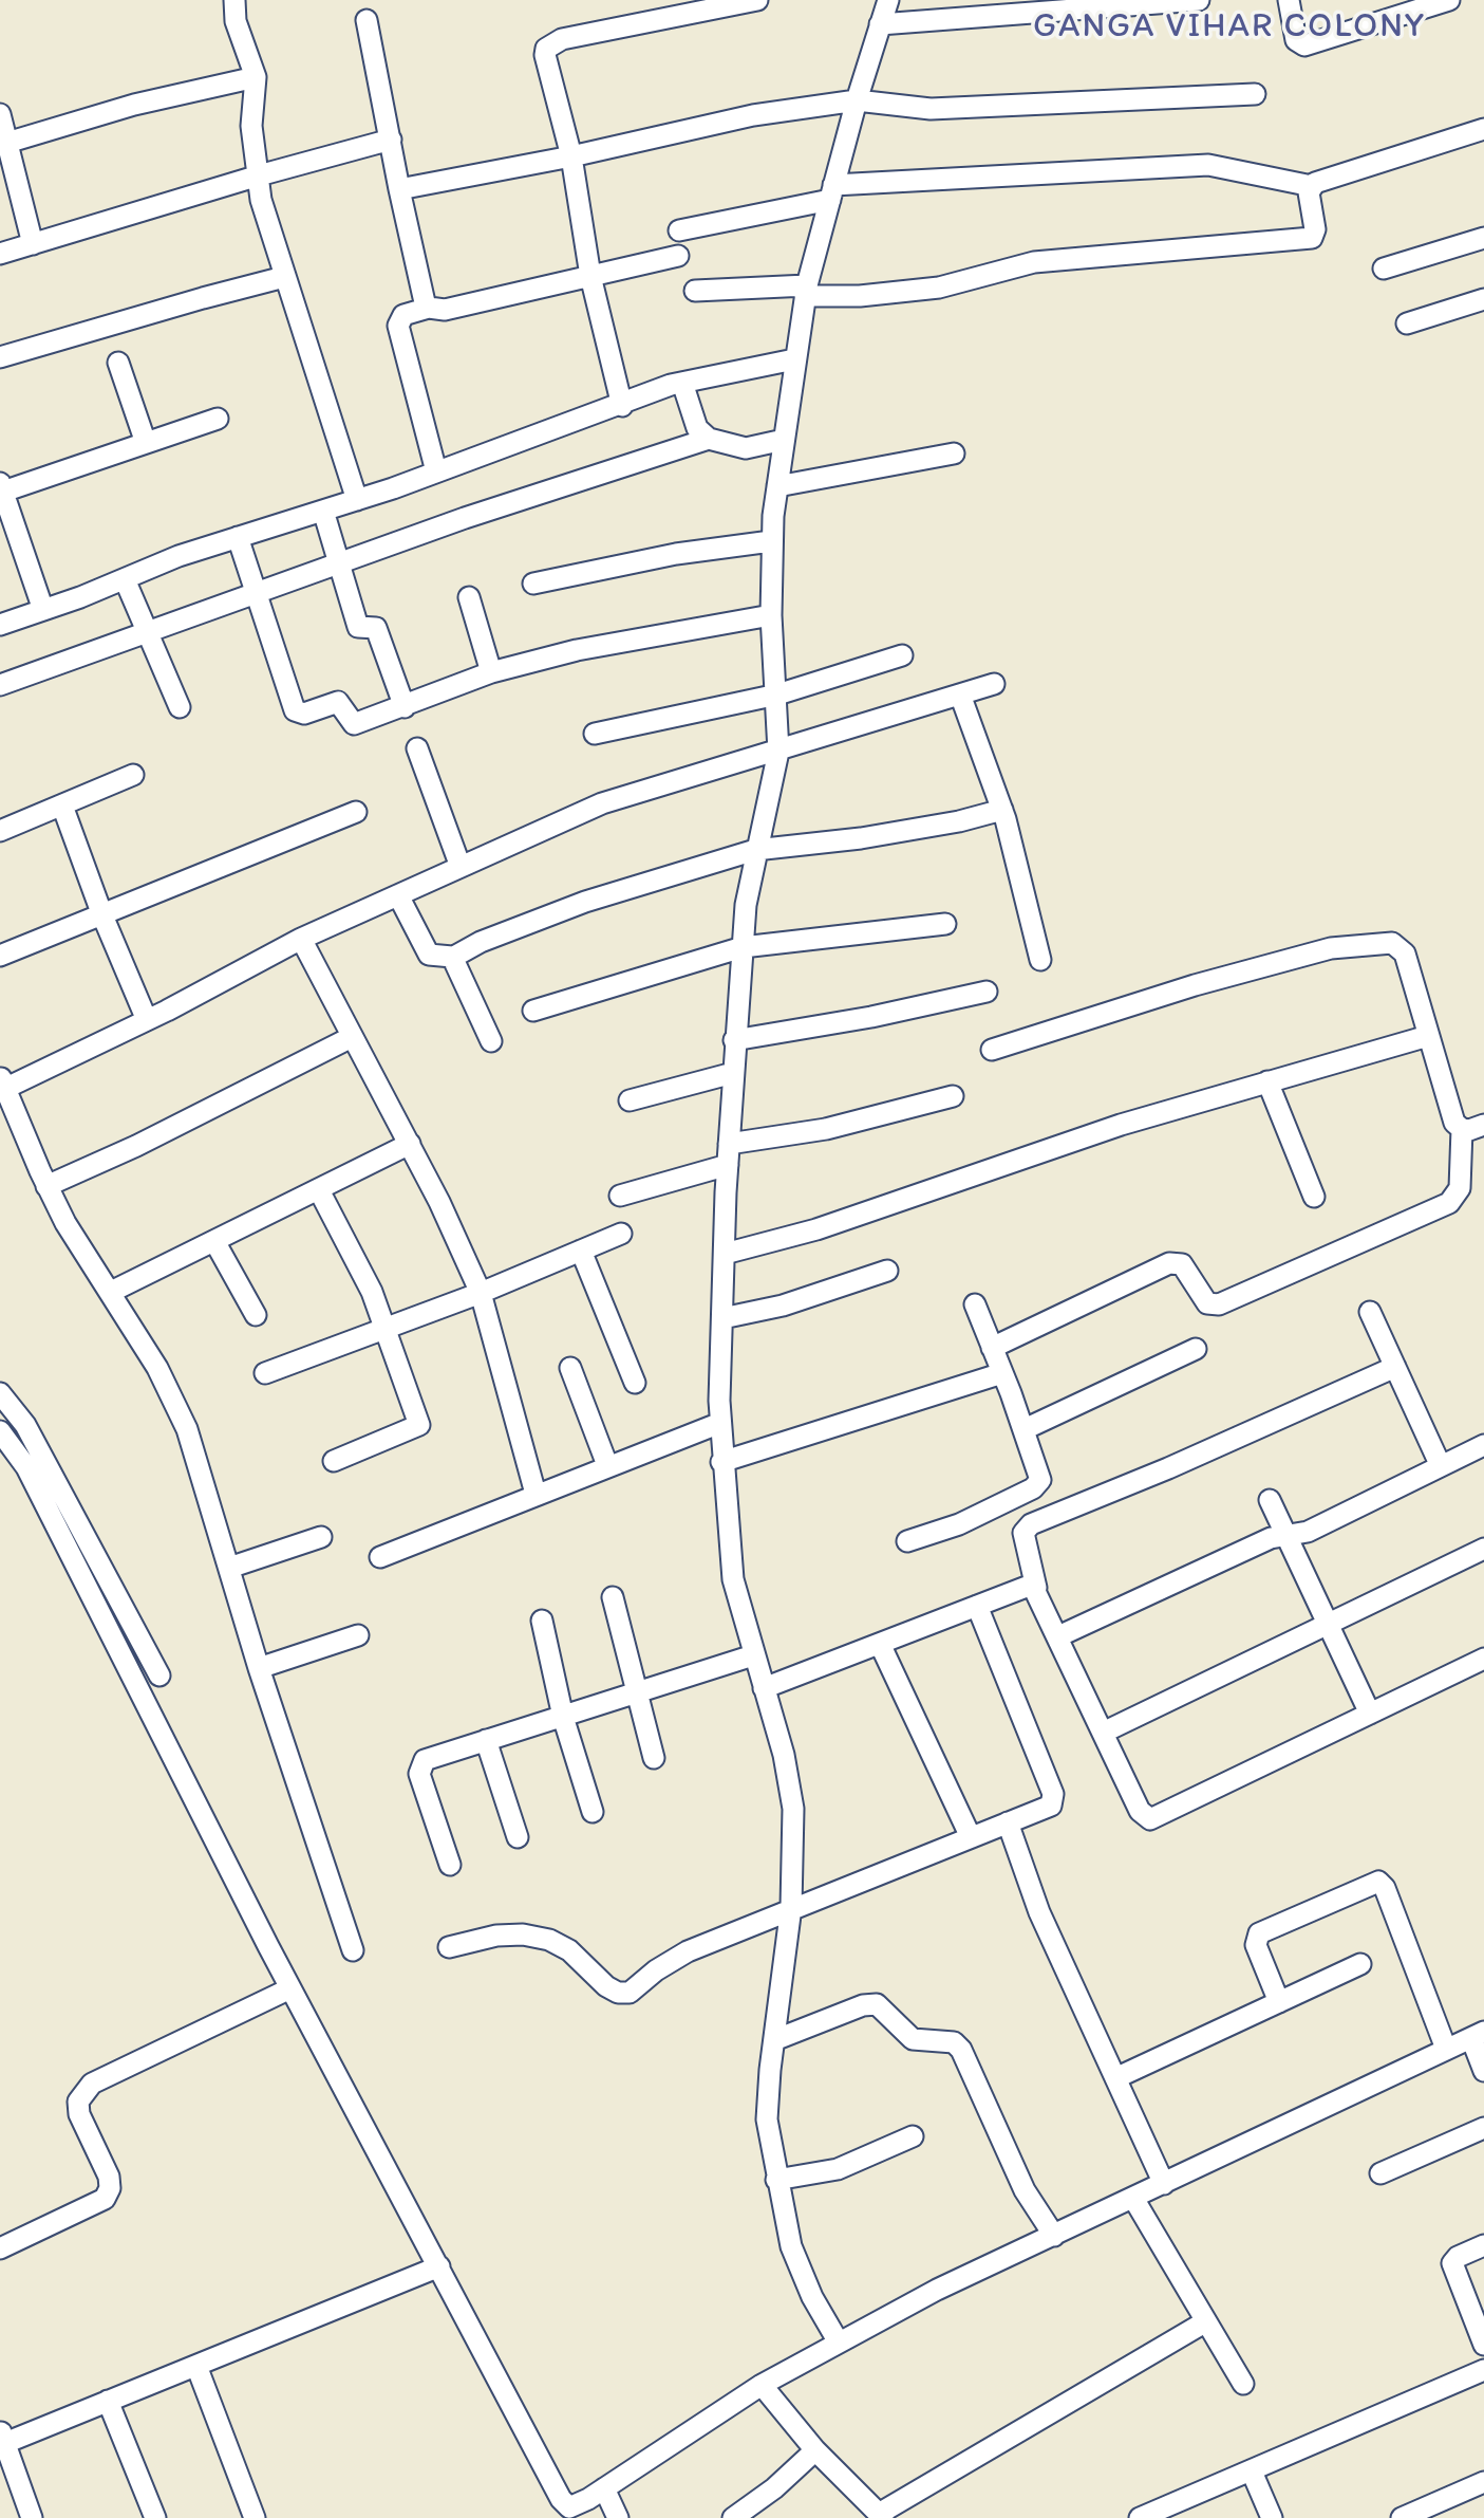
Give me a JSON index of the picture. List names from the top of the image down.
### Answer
{
  "districts": ["GANGA VIHAR COLONY"]
}
